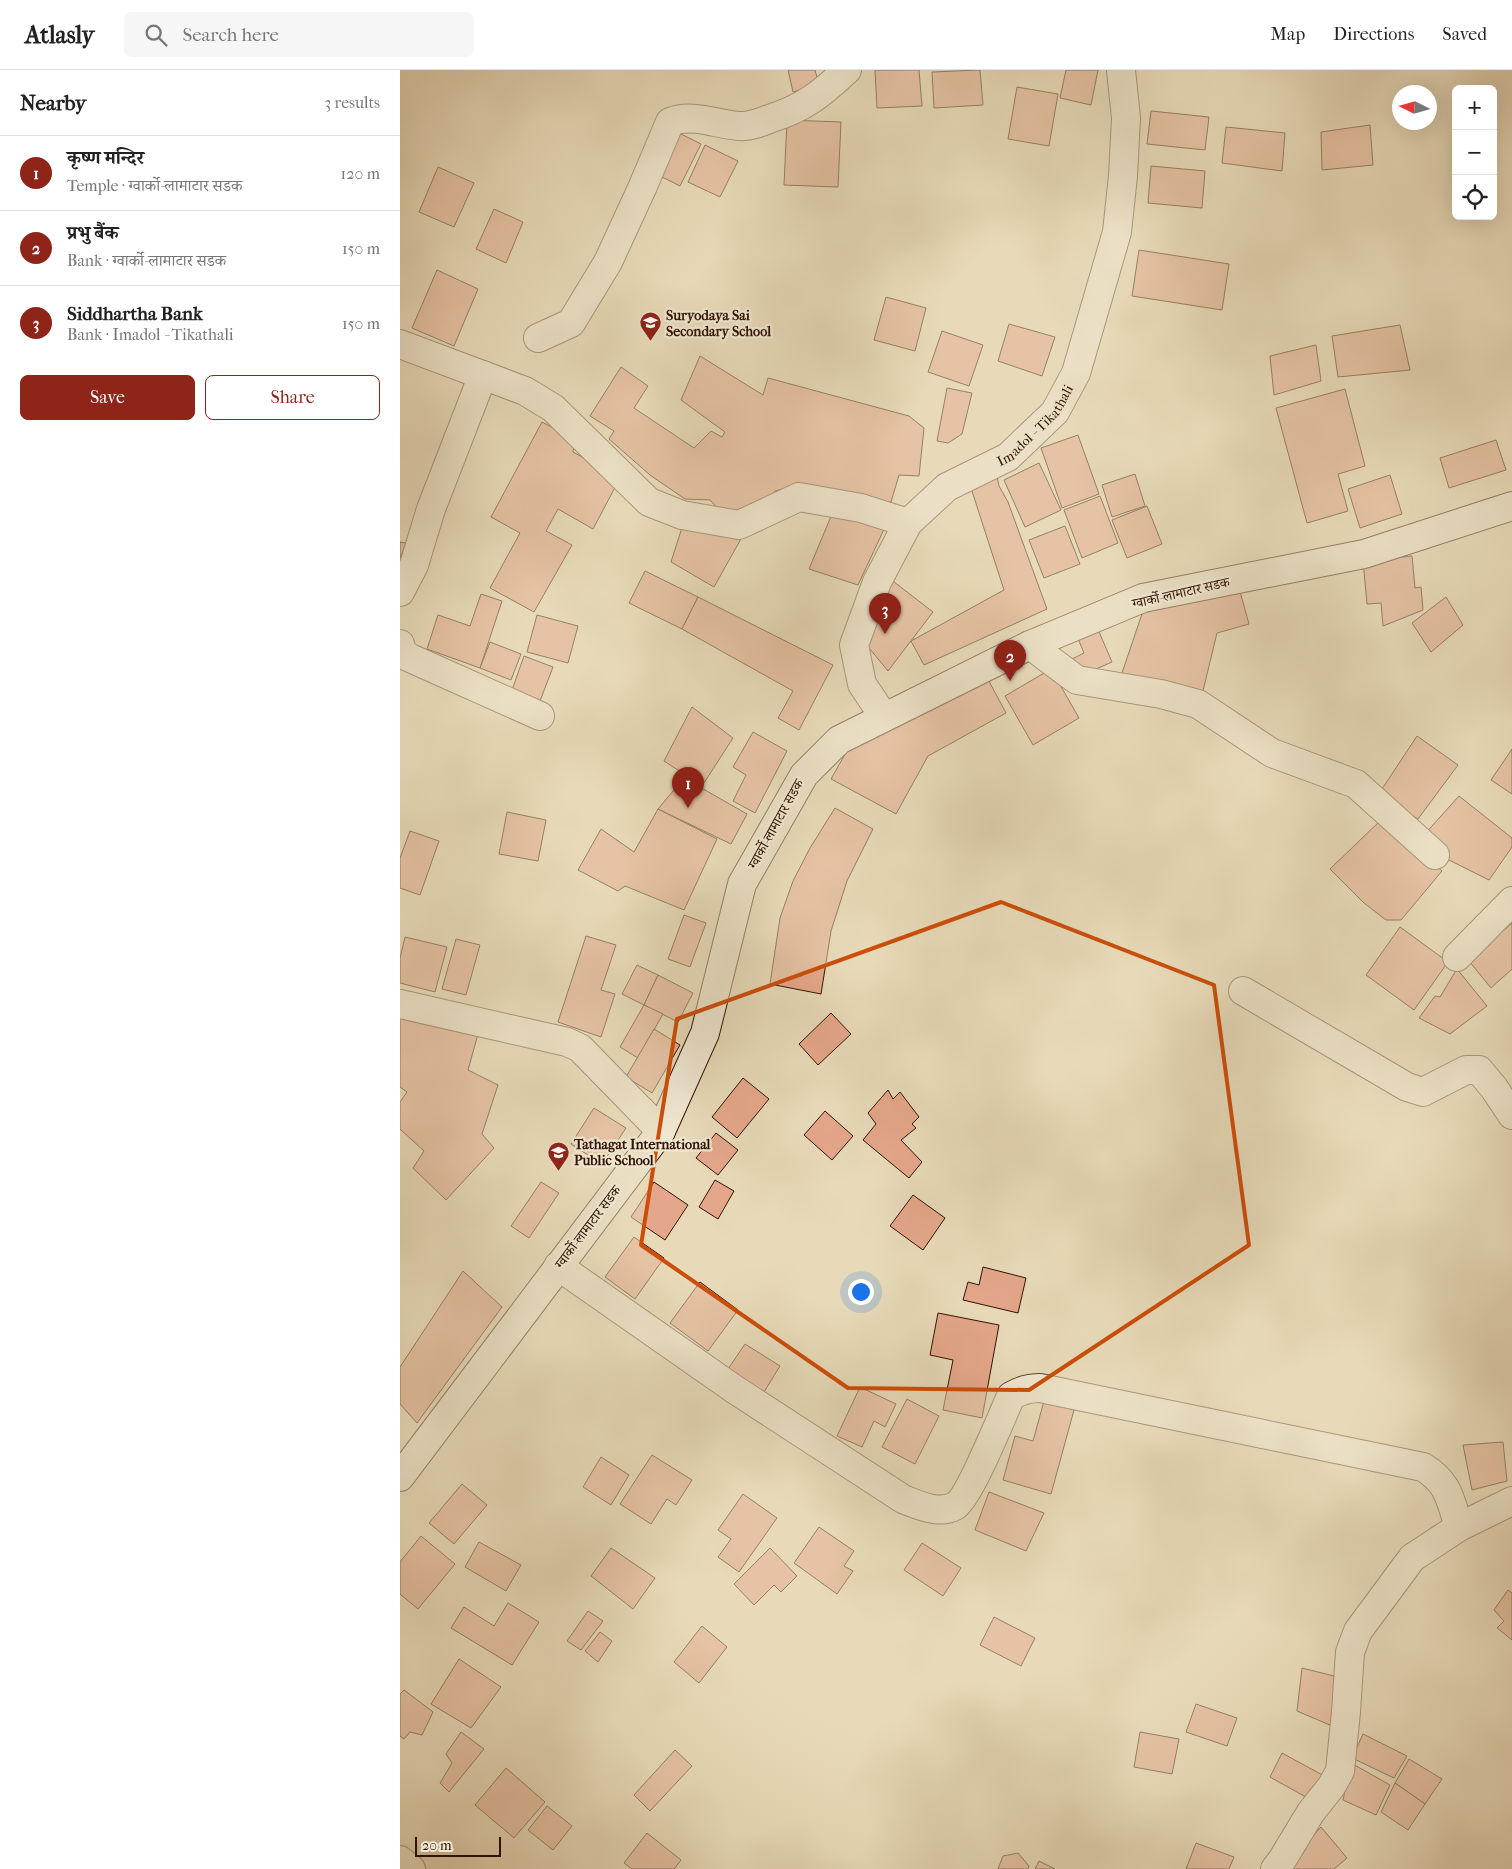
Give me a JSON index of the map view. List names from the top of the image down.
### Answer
{
  "streets": {
    "street": ["Imadol - Tikathali", "ग्वार्को-लामाटार सडक"]
  },
  "crossings": [
    ["Imadol - Tikathali", "ग्वार्को-लामाटार सडक"]
  ],
  "places": {
    "school or university": ["Suryodaya Sai Secondary School", "Tathagat International Public School"]
  },
  "scale_bar": "20 m",
  "north": "left",
  "page": {
    "header": "Atlasly",
    "search": "Search here",
    "nav": ["Map", "Directions", "Saved"],
    "heading": ["Nearby", "3 results"],
    "map_buttons": ["+", "−"],
    "list": [
      {
        "mark": "1",
        "name": "कृष्ण मन्दिर",
        "note": "Temple · ग्वार्को-लामाटार सडक",
        "value": "120 m"
      },
      {
        "mark": "2",
        "name": "प्रभु बैंक",
        "note": "Bank · ग्वार्को-लामाटार सडक",
        "value": "150 m"
      },
      {
        "mark": "3",
        "name": "Siddhartha Bank",
        "note": "Bank · Imadol - Tikathali",
        "value": "150 m"
      }
    ],
    "buttons": ["Save", "Share"],
    "pins": ["3", "2", "1"],
    "scale": "20 m"
  }
}
